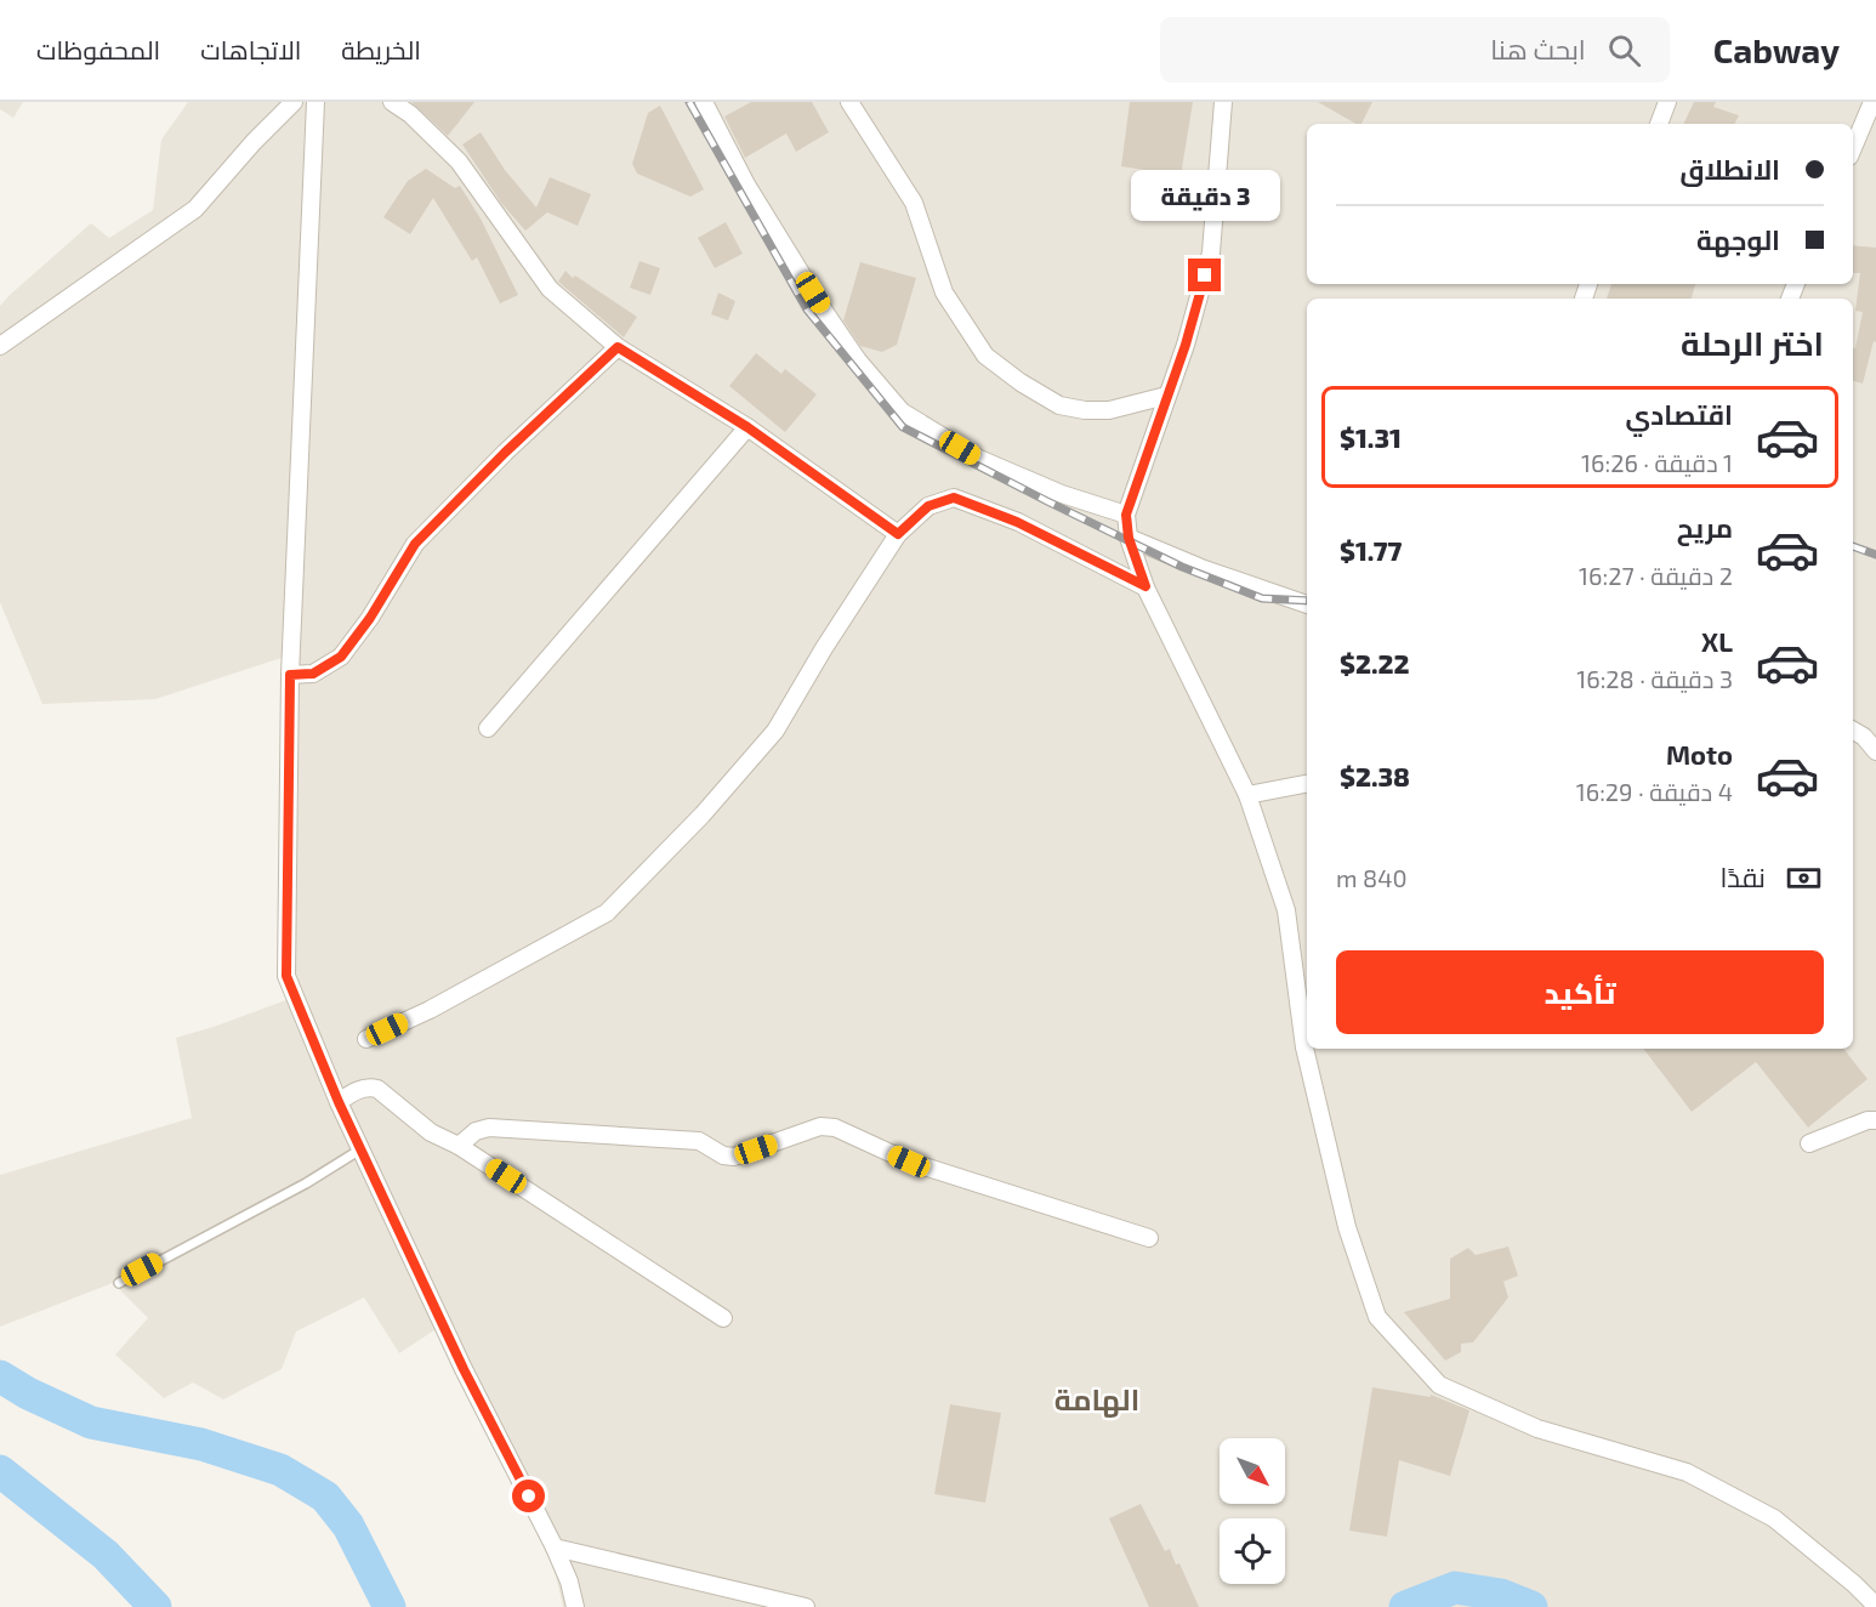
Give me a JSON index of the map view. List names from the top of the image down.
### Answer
{
  "districts": ["الهامة"],
  "north": "bottom right",
  "page": {
    "header": "Cabway",
    "search": "ابحث هنا",
    "nav": ["الخريطة", "الاتجاهات", "المحفوظات"],
    "banner": ["الانطلاق", "الوجهة"],
    "bubble": "3 دقيقة",
    "heading": "اختر الرحلة",
    "list": [
      {
        "name": "اقتصادي",
        "note": "1 دقيقة · 16:26",
        "value": "$1.31"
      },
      {
        "name": "مريح",
        "note": "2 دقيقة · 16:27",
        "value": "$1.77"
      },
      {
        "name": "XL",
        "note": "3 دقيقة · 16:28",
        "value": "$2.22"
      },
      {
        "name": "Moto",
        "note": "4 دقيقة · 16:29",
        "value": "$2.38"
      }
    ],
    "pay": ["نقدًا", "840 m"],
    "buttons": "تأكيد"
  }
}
